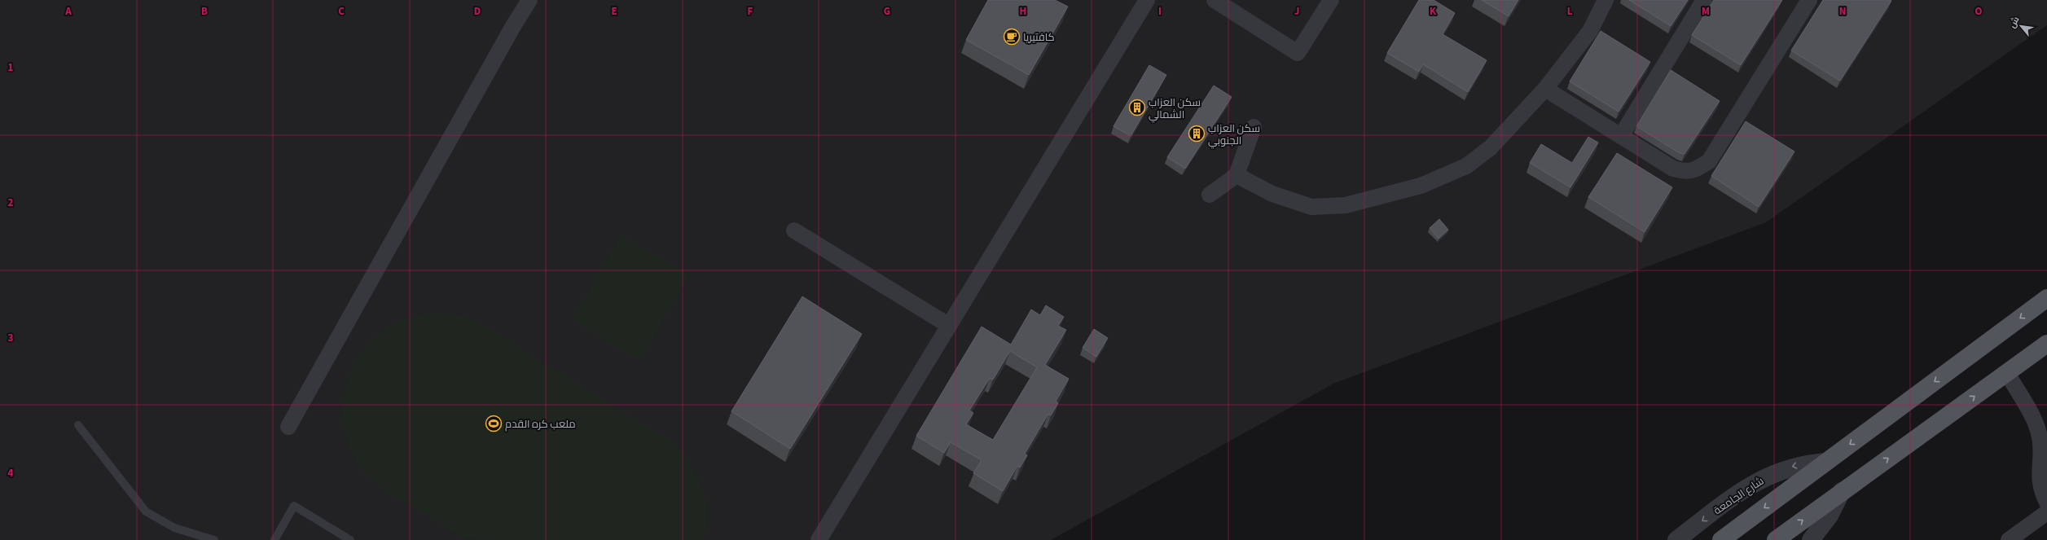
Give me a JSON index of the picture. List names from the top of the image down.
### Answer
{
  "streets": {
    "street": ["شارع الجامعة"]
  },
  "one_way": ["شارع الجامعة"],
  "places": {
    "cafe": ["کافتیریا"],
    "building": ["سكن العزاب الشمالي", "سكن العزاب الجنوبي"],
    "sports": ["ملعب كره القدم"]
  },
  "north": "top left",
  "grid": {
    "columns": [
      "A",
      "B",
      "C",
      "D",
      "E",
      "F",
      "G",
      "H",
      "I",
      "J",
      "K",
      "L",
      "M",
      "N",
      "O"
    ],
    "rows": [
      "1",
      "2",
      "3",
      "4"
    ]
  }
}
